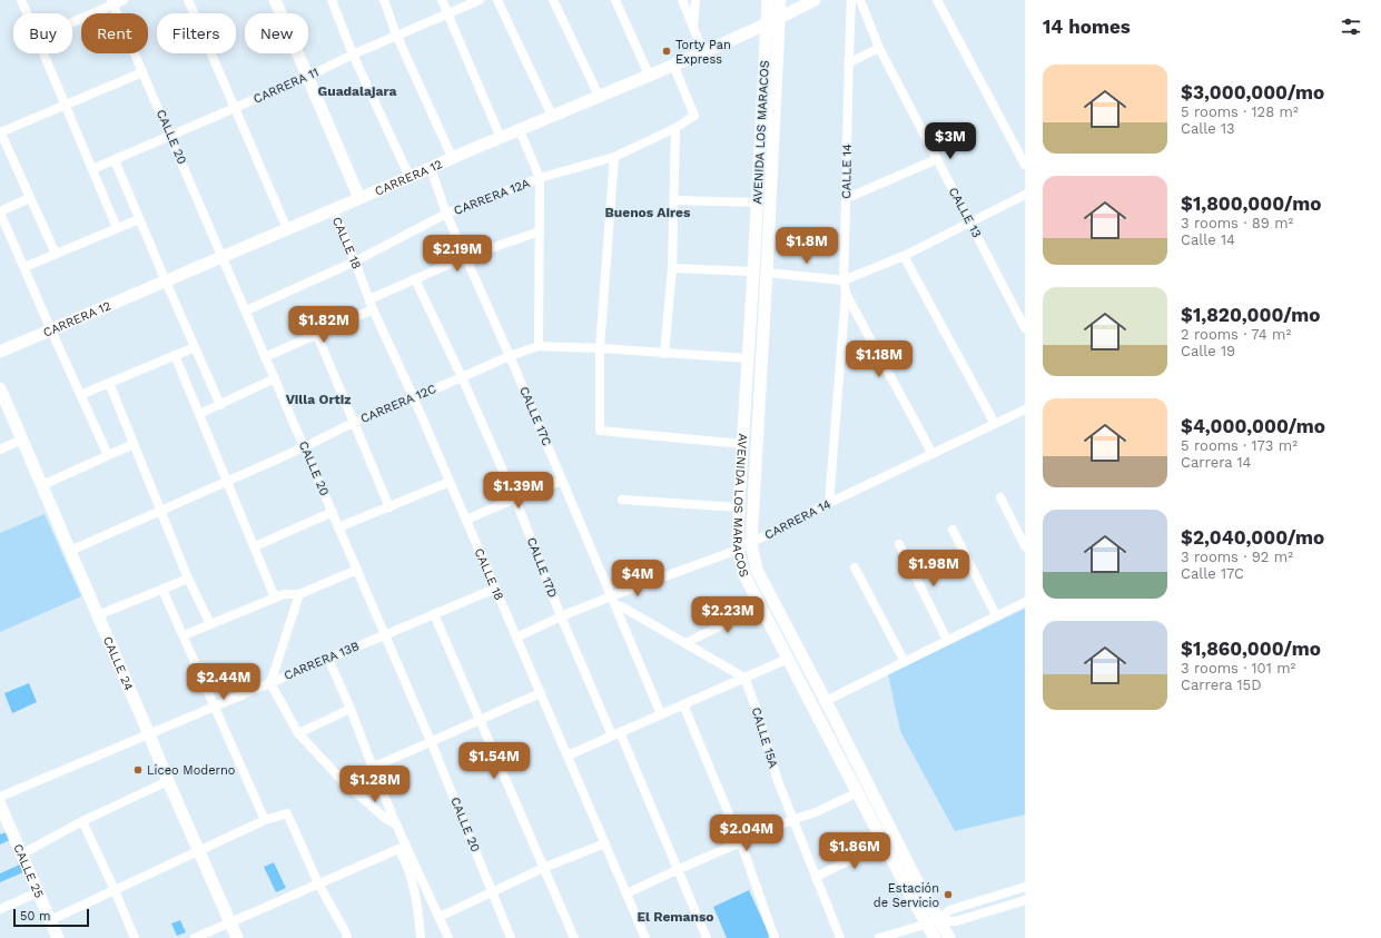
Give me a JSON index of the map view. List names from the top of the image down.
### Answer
{
  "streets": {
    "street": [
      "CARRERA 11",
      "AVENIDA LOS MARACOS",
      "CALLE 20",
      "CALLE 14",
      "CARRERA 12",
      "CARRERA 12A",
      "CALLE 13",
      "CALLE 18",
      "CARRERA 12C",
      "CALLE 17C",
      "CARRERA 14",
      "CALLE 17D",
      "CARRERA 13B",
      "CALLE 24",
      "CALLE 15A",
      "CALLE 25"
    ]
  },
  "crossings": [
    ["CARRERA 11", "CALLE 20"],
    ["AVENIDA LOS MARACOS", "CARRERA 12"],
    ["AVENIDA LOS MARACOS", "CARRERA 12C"],
    ["AVENIDA LOS MARACOS", "CARRERA 14"],
    ["CALLE 20", "CARRERA 12"],
    ["CALLE 20", "CARRERA 12A"],
    ["CALLE 20", "CARRERA 12C"],
    ["CALLE 20", "CARRERA 13B"],
    ["CALLE 14", "CARRERA 14"],
    ["CARRERA 12", "CARRERA 12A"],
    ["CARRERA 12", "CALLE 18"],
    ["CARRERA 12", "CALLE 17C"],
    ["CARRERA 12A", "CALLE 18"],
    ["CARRERA 12A", "CALLE 17C"],
    ["CALLE 18", "CARRERA 12C"],
    ["CALLE 18", "CARRERA 14"],
    ["CALLE 18", "CARRERA 13B"],
    ["CARRERA 12C", "CALLE 17C"],
    ["CARRERA 12C", "CALLE 17D"],
    ["CARRERA 12C", "CALLE 24"],
    ["CALLE 17C", "CARRERA 14"],
    ["CARRERA 14", "CALLE 17D"],
    ["CARRERA 13B", "CALLE 24"]
  ],
  "districts": [
    "Guadalajara",
    "Buenos Aires",
    "Villa Ortiz",
    "El Remanso"
  ],
  "places": ["Torty Pan Express", "Liceo Moderno", "Estación de Servicio"],
  "scale_bar": "50 m",
  "page": {
    "heading": "14 homes",
    "chip": [
      "Buy",
      "Rent",
      "Filters",
      "New"
    ],
    "list": [
      {
        "name": "$3,000,000/mo",
        "note": "5 rooms · 128 m² · Calle 13"
      },
      {
        "name": "$1,800,000/mo",
        "note": "3 rooms · 89 m² · Calle 14"
      },
      {
        "name": "$1,820,000/mo",
        "note": "2 rooms · 74 m² · Calle 19"
      },
      {
        "name": "$4,000,000/mo",
        "note": "5 rooms · 173 m² · Carrera 14"
      },
      {
        "name": "$2,040,000/mo",
        "note": "3 rooms · 92 m² · Calle 17C"
      },
      {
        "name": "$1,860,000/mo",
        "note": "3 rooms · 101 m² · Carrera 15D"
      }
    ],
    "price": [
      "$3M",
      "$1.8M",
      "$2.19M",
      "$1.82M",
      "$1.18M",
      "$1.39M",
      "$1.98M",
      "$4M",
      "$2.23M",
      "$2.44M",
      "$1.54M",
      "$1.28M",
      "$2.04M",
      "$1.86M"
    ],
    "scale": "50 m"
  }
}
